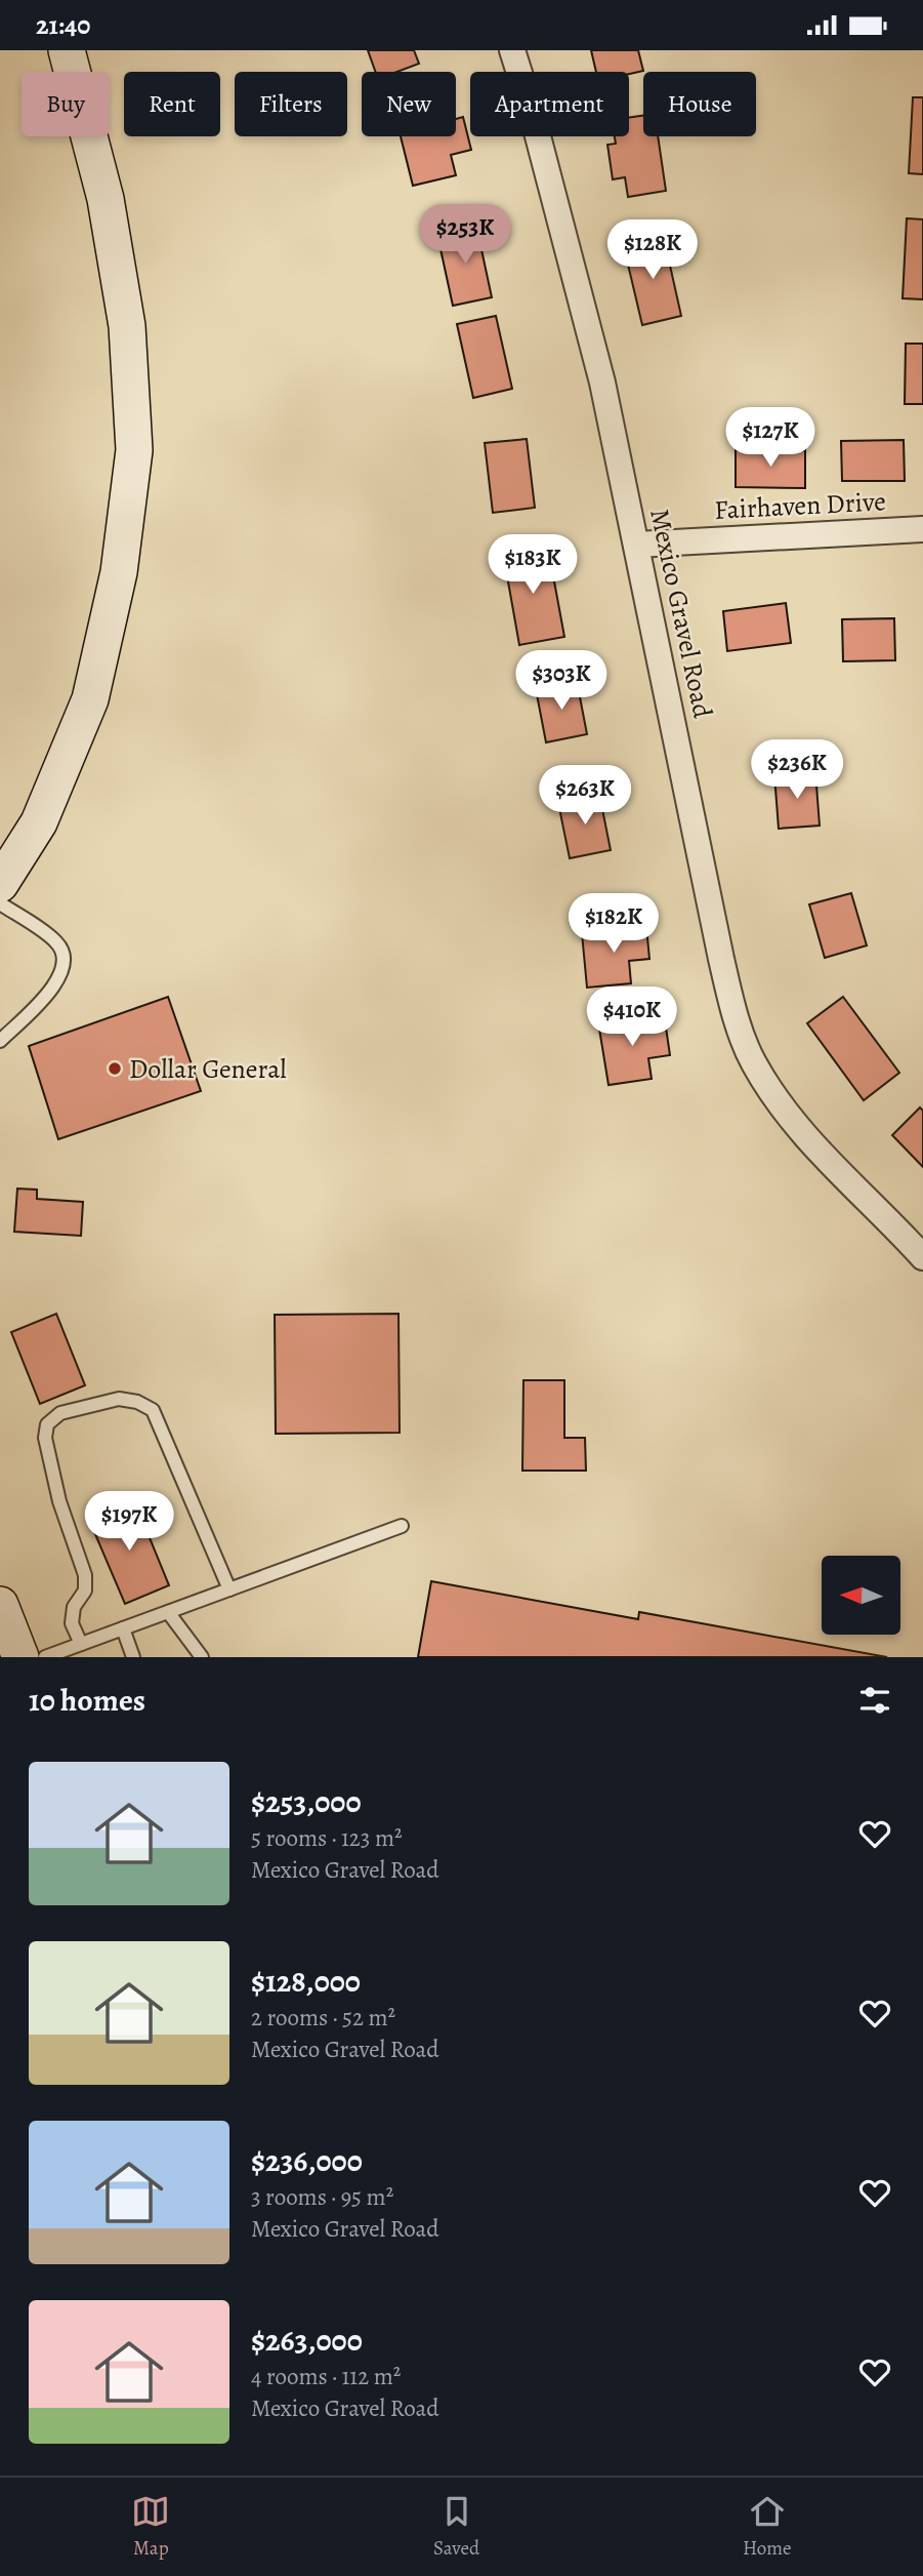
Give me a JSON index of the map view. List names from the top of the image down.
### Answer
{
  "streets": {
    "street": ["Fairhaven Drive", "Mexico Gravel Road"]
  },
  "crossings": [
    ["Fairhaven Drive", "Mexico Gravel Road"]
  ],
  "places": ["Dollar General"],
  "north": "left",
  "page": {
    "status": "21:40",
    "chip": [
      "Buy",
      "Rent",
      "Filters",
      "New",
      "Apartment",
      "House"
    ],
    "price": [
      "$253K",
      "$128K",
      "$127K",
      "$183K",
      "$303K",
      "$236K",
      "$263K",
      "$182K",
      "$410K",
      "$197K"
    ],
    "heading": "10 homes",
    "list": [
      {
        "name": "$253,000",
        "note": "5 rooms · 123 m² · Mexico Gravel Road"
      },
      {
        "name": "$128,000",
        "note": "2 rooms · 52 m² · Mexico Gravel Road"
      },
      {
        "name": "$236,000",
        "note": "3 rooms · 95 m² · Mexico Gravel Road"
      },
      {
        "name": "$263,000",
        "note": "4 rooms · 112 m² · Mexico Gravel Road"
      }
    ],
    "tabs": ["Map", "Saved", "Home"]
  }
}
